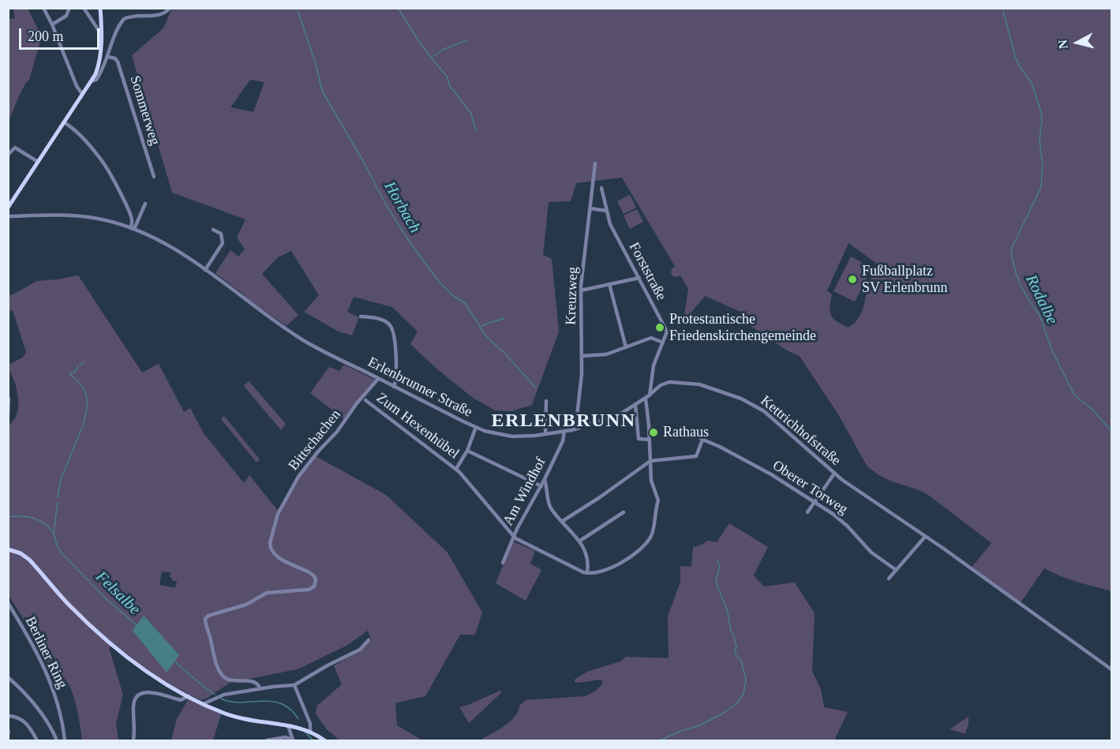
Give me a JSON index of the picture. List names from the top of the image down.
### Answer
{
  "streets": {
    "street": [
      "Sommerweg",
      "Forststraße",
      "Kreuzweg",
      "Erlenbrunner Straße",
      "Zum Hexenhübel",
      "Kettrichhofstraße",
      "Bittschachen",
      "Oberer Torweg",
      "Am Windhof",
      "Berliner Ring"
    ]
  },
  "crossings": [
    ["Forststraße", "Erlenbrunner Straße"],
    ["Forststraße", "Kettrichhofstraße"],
    ["Forststraße", "Oberer Torweg"],
    ["Kreuzweg", "Erlenbrunner Straße"],
    ["Erlenbrunner Straße", "Kettrichhofstraße"],
    ["Erlenbrunner Straße", "Bittschachen"],
    ["Erlenbrunner Straße", "Am Windhof"],
    ["Zum Hexenhübel", "Am Windhof"]
  ],
  "districts": ["ERLENBRUNN"],
  "water": ["Horbach", "Rodalbe", "Felsalbe"],
  "places": ["Fußballplatz SV Erlenbrunn", "Protestantische Friedenskirchengemeinde", "Rathaus"],
  "scale_bar": "200 m",
  "north": "left"
}
